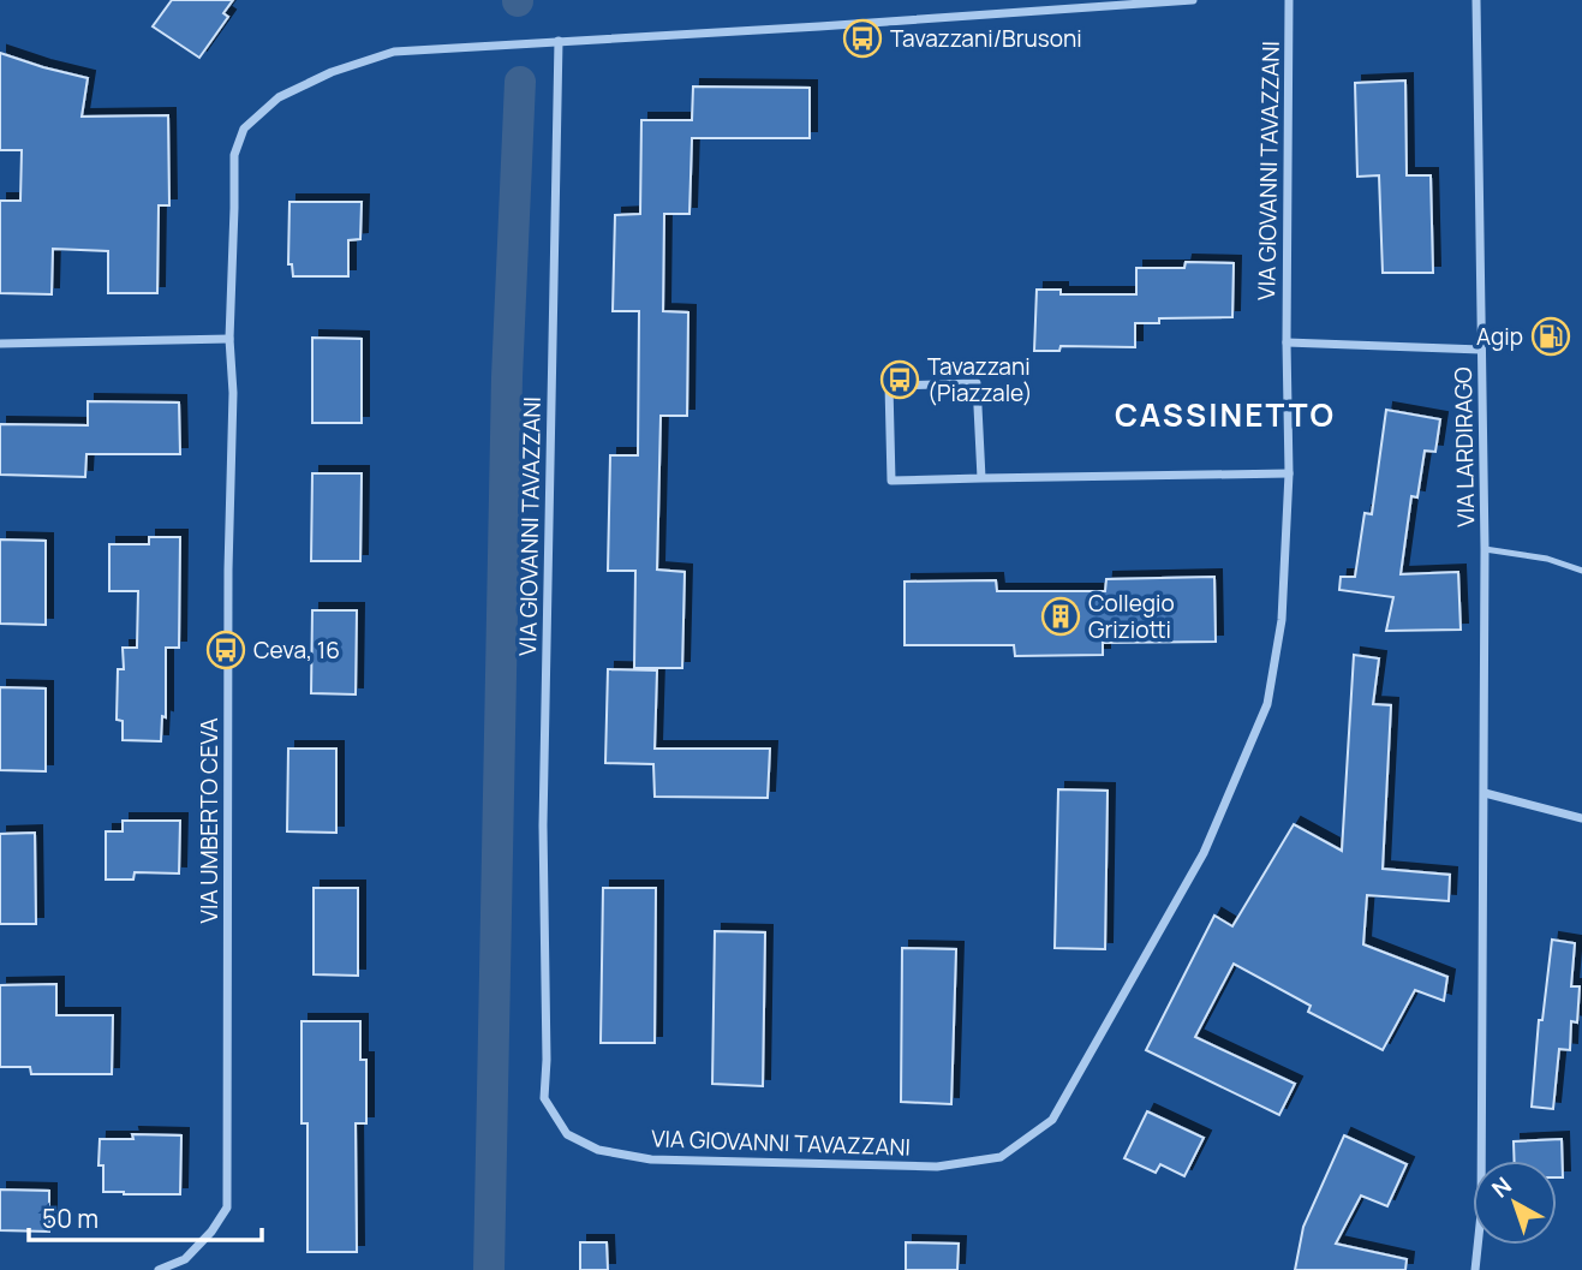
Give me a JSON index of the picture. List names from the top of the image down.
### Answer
{
  "streets": {
    "street": ["VIA GIOVANNI TAVAZZANI", "VIA LARDIRAGO", "VIA UMBERTO CEVA"]
  },
  "districts": ["CASSINETTO"],
  "places": {
    "bus stop": ["Tavazzani/Brusoni", "Tavazzani (Piazzale)", "Ceva, 16"],
    "fuel station": ["Agip"],
    "building": ["Collegio Griziotti"]
  },
  "scale_bar": "50 m",
  "north": "top left"
}
